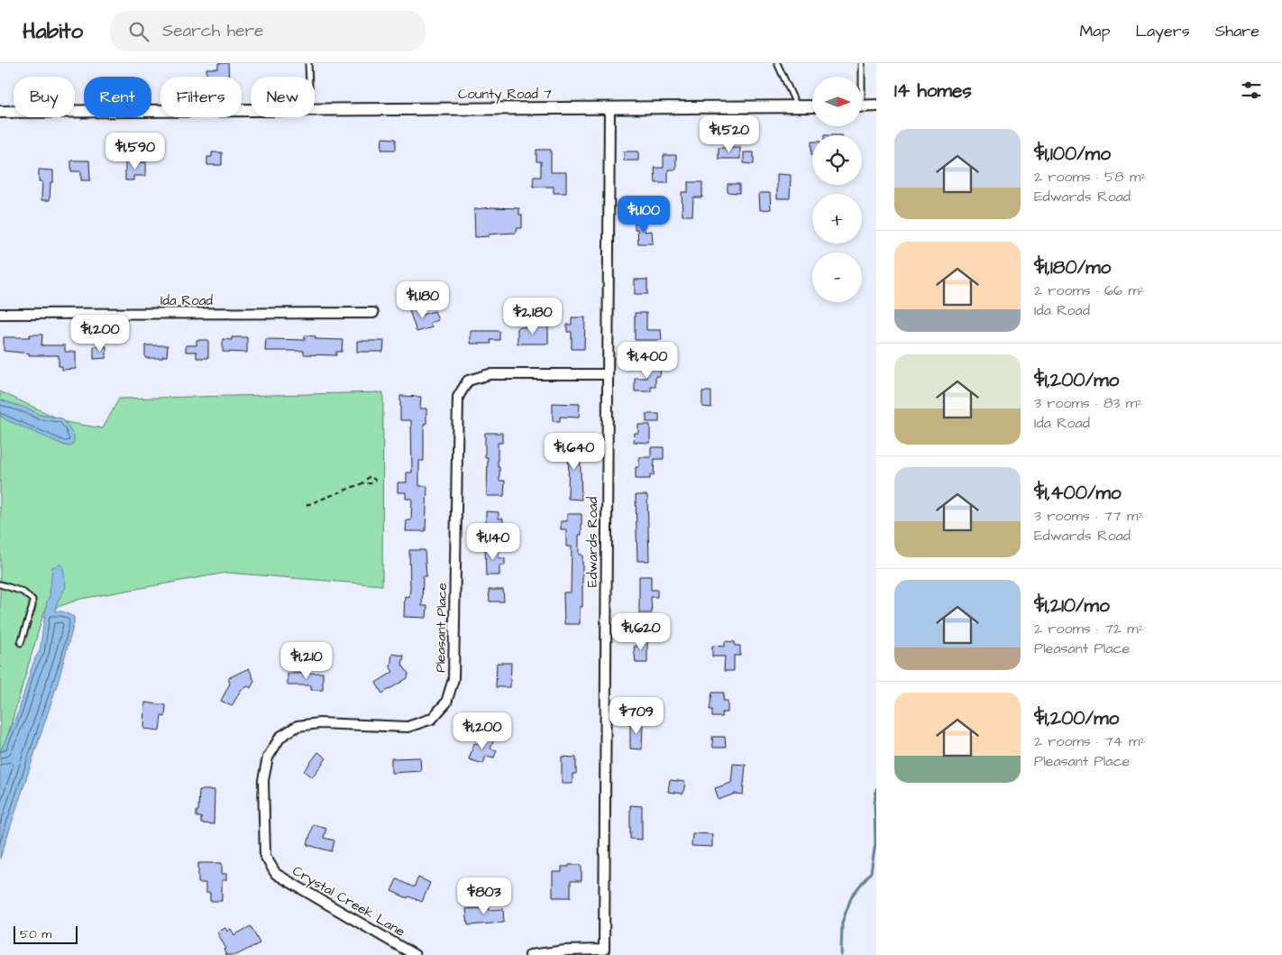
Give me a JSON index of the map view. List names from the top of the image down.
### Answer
{
  "streets": {
    "street": [
      "County Road 7",
      "Ida Road",
      "Edwards Road",
      "Pleasant Place",
      "Crystal Creek Lane"
    ]
  },
  "crossings": [
    ["County Road 7", "Edwards Road"],
    ["Edwards Road", "Pleasant Place"],
    ["Pleasant Place", "Crystal Creek Lane"]
  ],
  "scale_bar": "50 m",
  "north": "right",
  "page": {
    "header": "Habito",
    "search": "Search here",
    "nav": ["Map", "Layers", "Share"],
    "heading": "14 homes",
    "map_buttons": ["+", "−"],
    "chip": [
      "Buy",
      "Rent",
      "Filters",
      "New"
    ],
    "price": [
      "$1,520",
      "$1,590",
      "$1,100",
      "$1,180",
      "$2,180",
      "$1,200",
      "$1,400",
      "$1,640",
      "$1,140",
      "$1,620",
      "$1,210",
      "$709",
      "$1,200",
      "$803"
    ],
    "list": [
      {
        "name": "$1,100/mo",
        "note": "2 rooms · 58 m² · Edwards Road"
      },
      {
        "name": "$1,180/mo",
        "note": "2 rooms · 66 m² · Ida Road"
      },
      {
        "name": "$1,200/mo",
        "note": "3 rooms · 83 m² · Ida Road"
      },
      {
        "name": "$1,400/mo",
        "note": "3 rooms · 77 m² · Edwards Road"
      },
      {
        "name": "$1,210/mo",
        "note": "2 rooms · 72 m² · Pleasant Place"
      },
      {
        "name": "$1,200/mo",
        "note": "2 rooms · 74 m² · Pleasant Place"
      }
    ],
    "scale": "50 m"
  }
}
